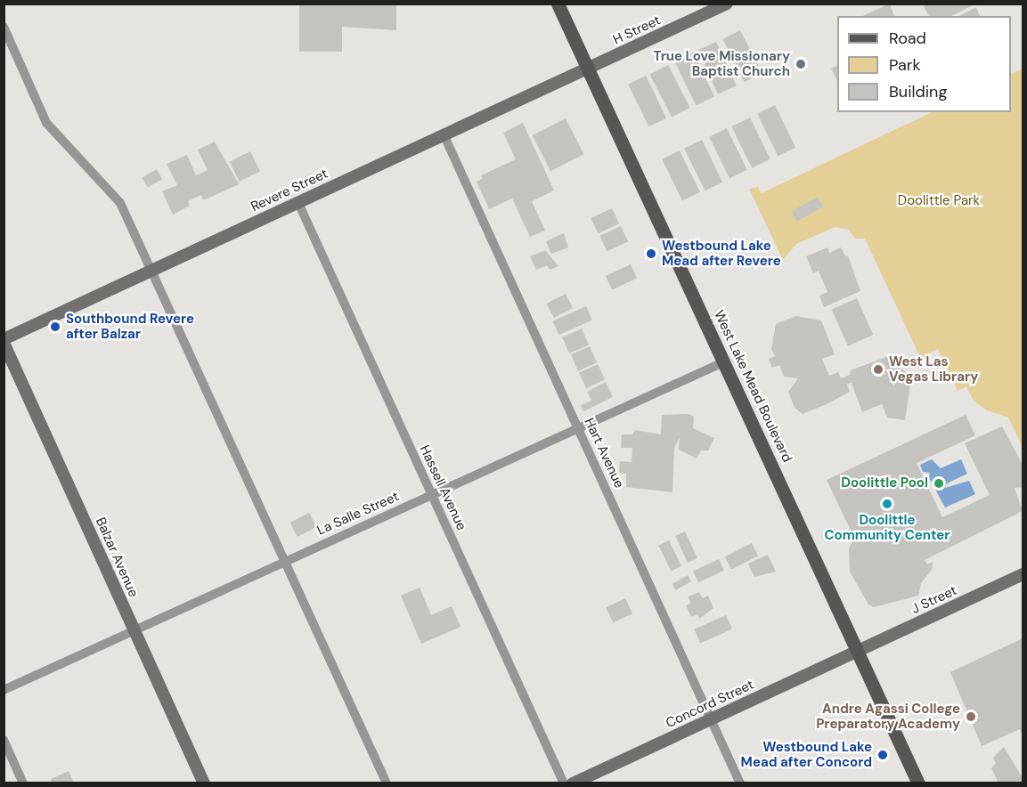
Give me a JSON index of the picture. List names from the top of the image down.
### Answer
{
  "streets": {
    "main road": ["West Lake Mead Boulevard"],
    "street": [
      "H Street",
      "Revere Street",
      "Hart Avenue",
      "Hassell Avenue",
      "La Salle Street",
      "Balzar Avenue",
      "J Street",
      "Concord Street"
    ]
  },
  "crossings": [
    ["H Street", "Revere Street"],
    ["H Street", "West Lake Mead Boulevard"],
    ["Revere Street", "West Lake Mead Boulevard"],
    ["Revere Street", "Hart Avenue"],
    ["Revere Street", "Hassell Avenue"],
    ["Revere Street", "Balzar Avenue"],
    ["West Lake Mead Boulevard", "La Salle Street"],
    ["West Lake Mead Boulevard", "J Street"],
    ["West Lake Mead Boulevard", "Concord Street"],
    ["Hart Avenue", "La Salle Street"],
    ["Hart Avenue", "Concord Street"],
    ["Hassell Avenue", "La Salle Street"],
    ["La Salle Street", "Balzar Avenue"],
    ["J Street", "Concord Street"]
  ],
  "parks": ["Doolittle Park"],
  "places": [
    "True Love Missionary Baptist Church",
    "Westbound Lake Mead after Revere",
    "Southbound Revere after Balzar",
    "West Las Vegas Library",
    "Doolittle Pool",
    "Doolittle Community Center",
    "Andre Agassi College Preparatory Academy",
    "Westbound Lake Mead after Concord"
  ],
  "legend": ["Road", "Park", "Building"]
}
